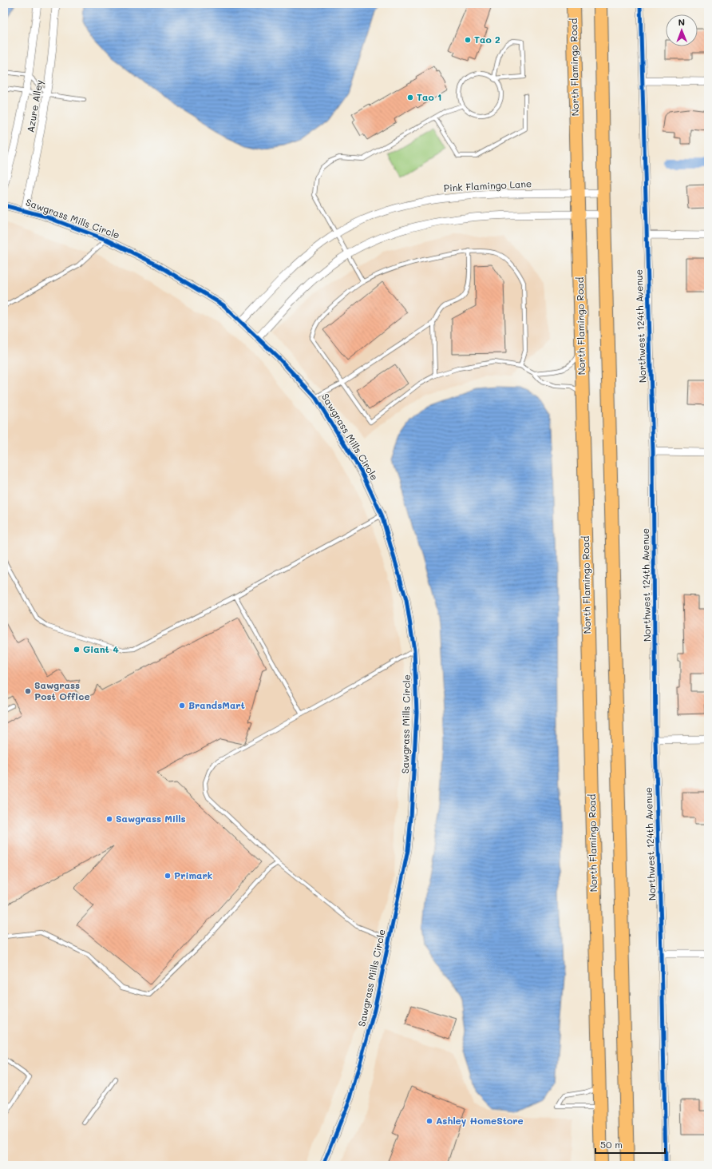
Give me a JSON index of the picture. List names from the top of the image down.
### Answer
{
  "streets": {
    "highway": ["North Flamingo Road"],
    "street": [
      "Azure Alley",
      "Pink Flamingo Lane",
      "Sawgrass Mills Circle",
      "Northwest 124th Avenue"
    ]
  },
  "crossings": [
    ["North Flamingo Road", "Pink Flamingo Lane"],
    ["Azure Alley", "Sawgrass Mills Circle"],
    ["Pink Flamingo Lane", "Sawgrass Mills Circle"]
  ],
  "places": [
    "Tao 2",
    "Tao 1",
    "Giant 4",
    "Sawgrass Post Office",
    "BrandsMart",
    "Sawgrass Mills",
    "Primark",
    "Ashley HomeStore"
  ],
  "scale_bar": "50 m",
  "north": "top"
}
